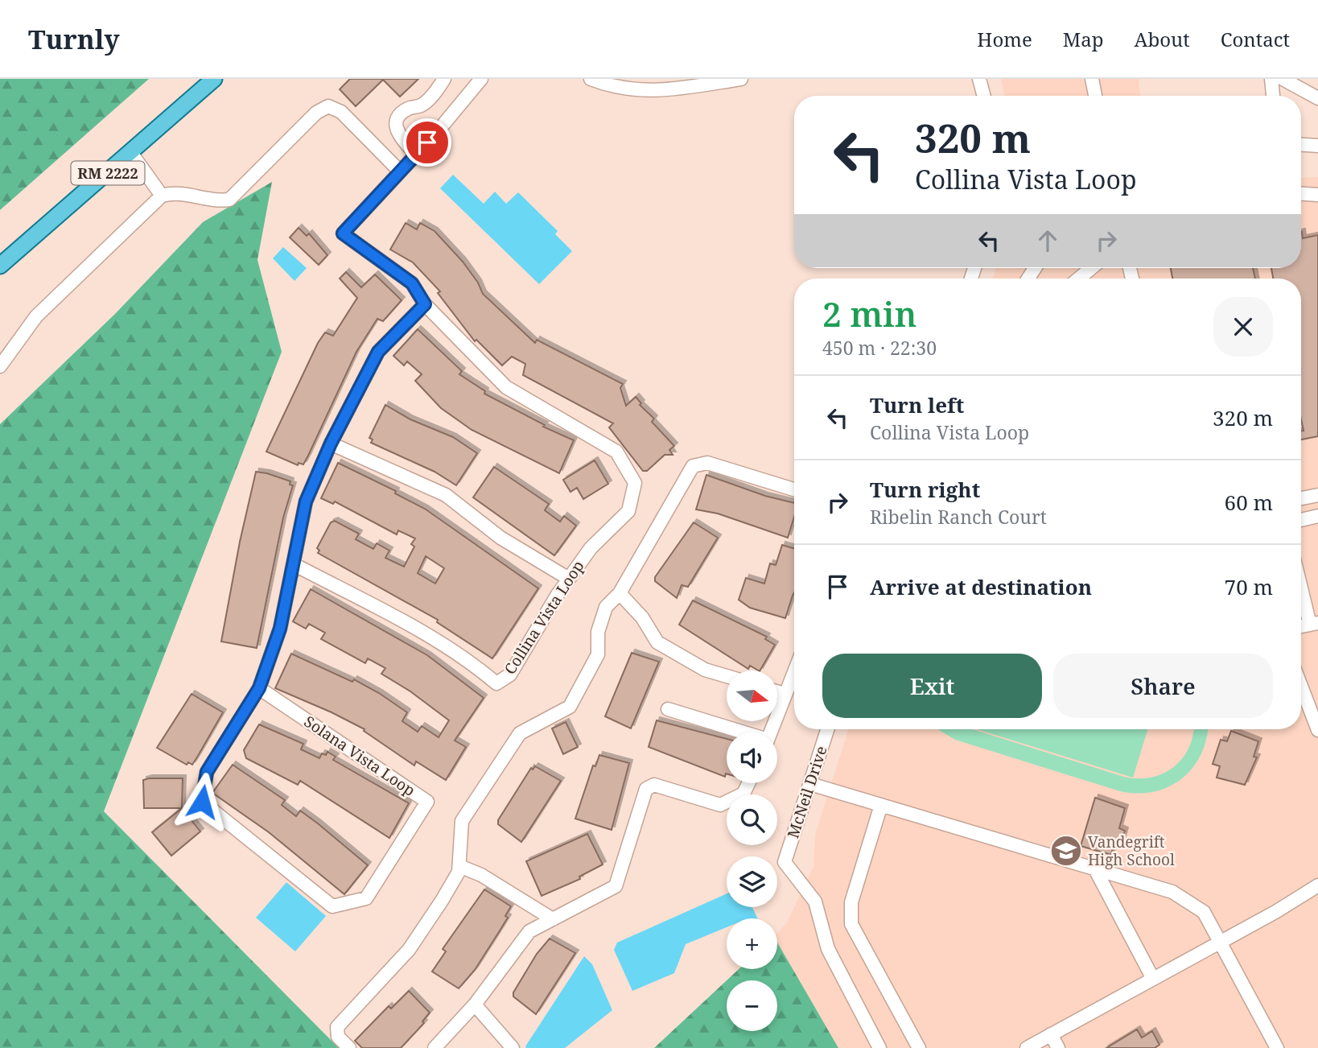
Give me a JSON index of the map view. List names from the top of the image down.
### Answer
{
  "streets": {
    "main road": ["RM 2222"],
    "street": ["Collina Vista Loop", "Solana Vista Loop", "McNeil Drive"]
  },
  "crossings": [
    ["Collina Vista Loop", "Solana Vista Loop"]
  ],
  "places": {
    "school or university": ["Vandegrift High School"]
  },
  "north": "right",
  "page": {
    "header": "Turnly",
    "nav": [
      "Home",
      "Map",
      "About",
      "Contact"
    ],
    "turn": ["320 m", "Collina Vista Loop"],
    "heading": ["2 min", "450 m · 22:30"],
    "list": [
      {
        "name": "Turn left",
        "note": "Collina Vista Loop",
        "value": "320 m"
      },
      {
        "name": "Turn right",
        "note": "Ribelin Ranch Court",
        "value": "60 m"
      },
      {
        "name": "Arrive at destination",
        "value": "70 m"
      }
    ],
    "buttons": ["Exit", "Share"],
    "map_buttons": ["+", "−"]
  }
}
